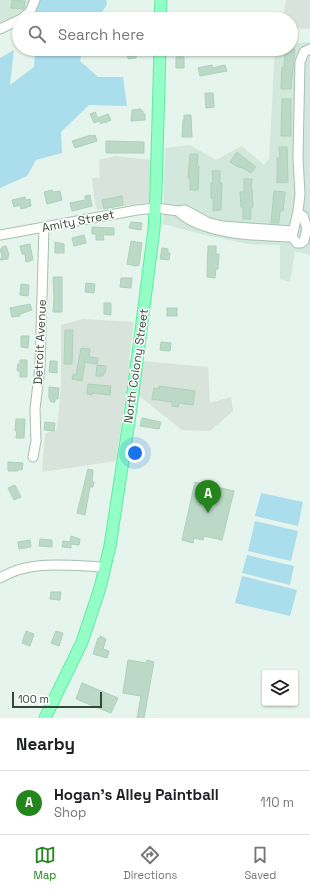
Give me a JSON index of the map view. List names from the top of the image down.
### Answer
{
  "streets": {
    "main road": ["North Colony Street"],
    "street": ["Amity Street", "Detroit Avenue"]
  },
  "crossings": [
    ["Amity Street", "Detroit Avenue"],
    ["Amity Street", "North Colony Street"]
  ],
  "scale_bar": "100 m",
  "page": {
    "search": "Search here",
    "pins": "A",
    "scale": "100 m",
    "heading": "Nearby",
    "list": [
      {
        "mark": "A",
        "name": "Hogan's Alley Paintball",
        "note": "Shop",
        "value": "110 m"
      }
    ],
    "nav": ["Map", "Directions", "Saved"]
  }
}
